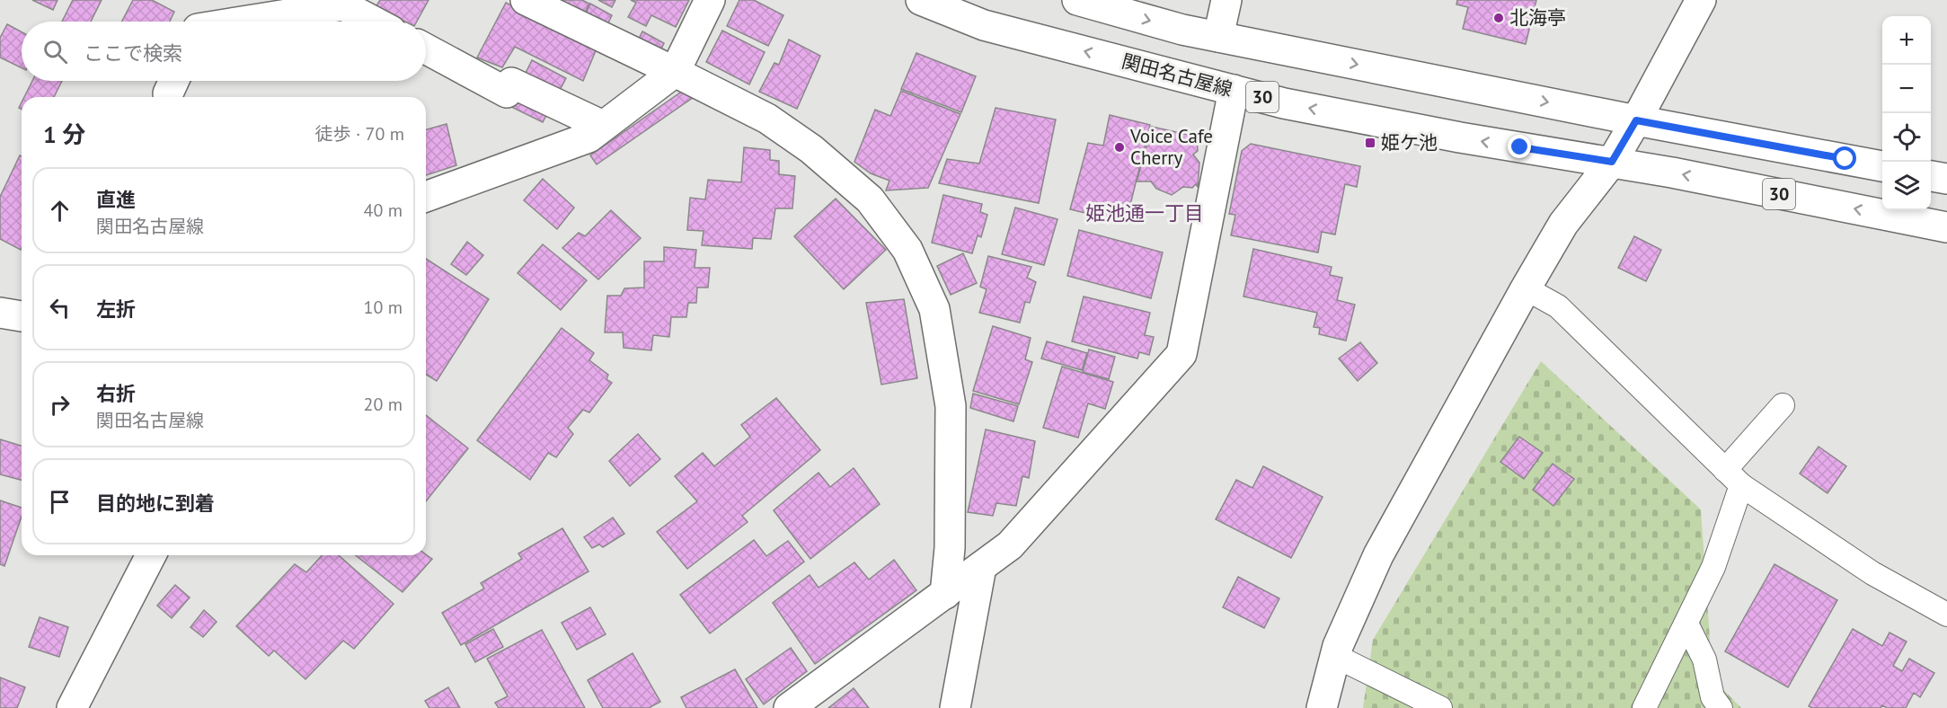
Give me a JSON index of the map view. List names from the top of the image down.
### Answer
{
  "streets": {
    "street": ["関田名古屋線", "30"]
  },
  "districts": ["姫池通一丁目"],
  "places": {
    "other": ["北海亭", "Voice Cafe Cherry"],
    "transit": ["姫ケ池"]
  },
  "page": {
    "map_buttons": ["+", "−"],
    "search": "ここで検索",
    "heading": ["1 分", "徒歩 · 70 m"],
    "list": [
      ["直進", "関田名古屋線", "40 m"],
      ["左折", "10 m"],
      ["右折", "関田名古屋線", "20 m"],
      "目的地に到着"
    ]
  }
}
